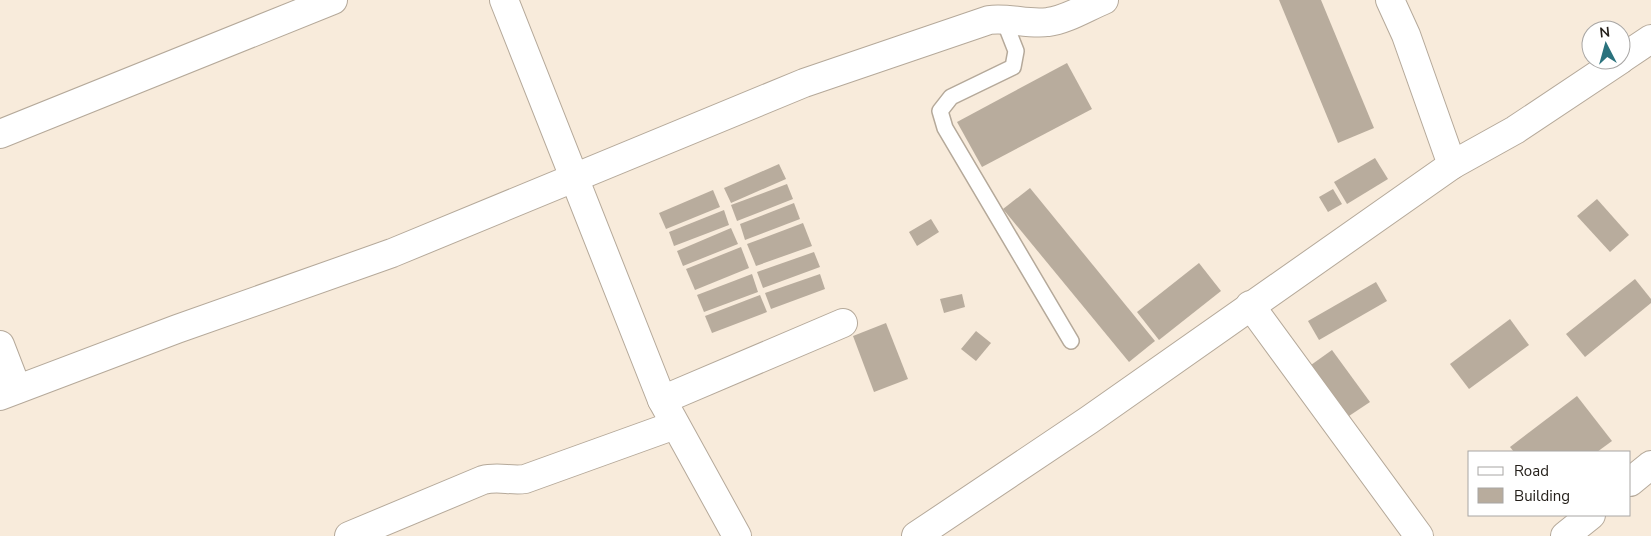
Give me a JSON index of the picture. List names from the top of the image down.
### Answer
{
  "legend": ["Road", "Building"],
  "north": "top"
}
